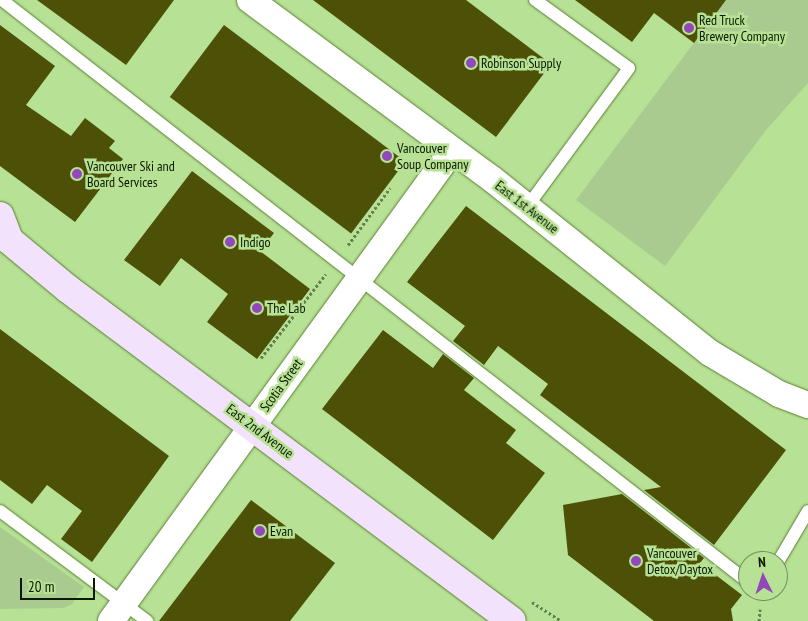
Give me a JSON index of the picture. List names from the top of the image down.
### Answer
{
  "streets": {
    "main road": ["East 2nd Avenue"],
    "street": ["East 1st Avenue", "Scotia Street"]
  },
  "crossings": [
    ["East 1st Avenue", "Scotia Street"],
    ["Scotia Street", "East 2nd Avenue"]
  ],
  "places": [
    "Red Truck Brewery Company",
    "Robinson Supply",
    "Vancouver Soup Company",
    "Vancouver Ski and Board Services",
    "Indigo",
    "The Lab",
    "Evan",
    "Vancouver Detox/Daytox"
  ],
  "scale_bar": "20 m",
  "north": "top"
}
